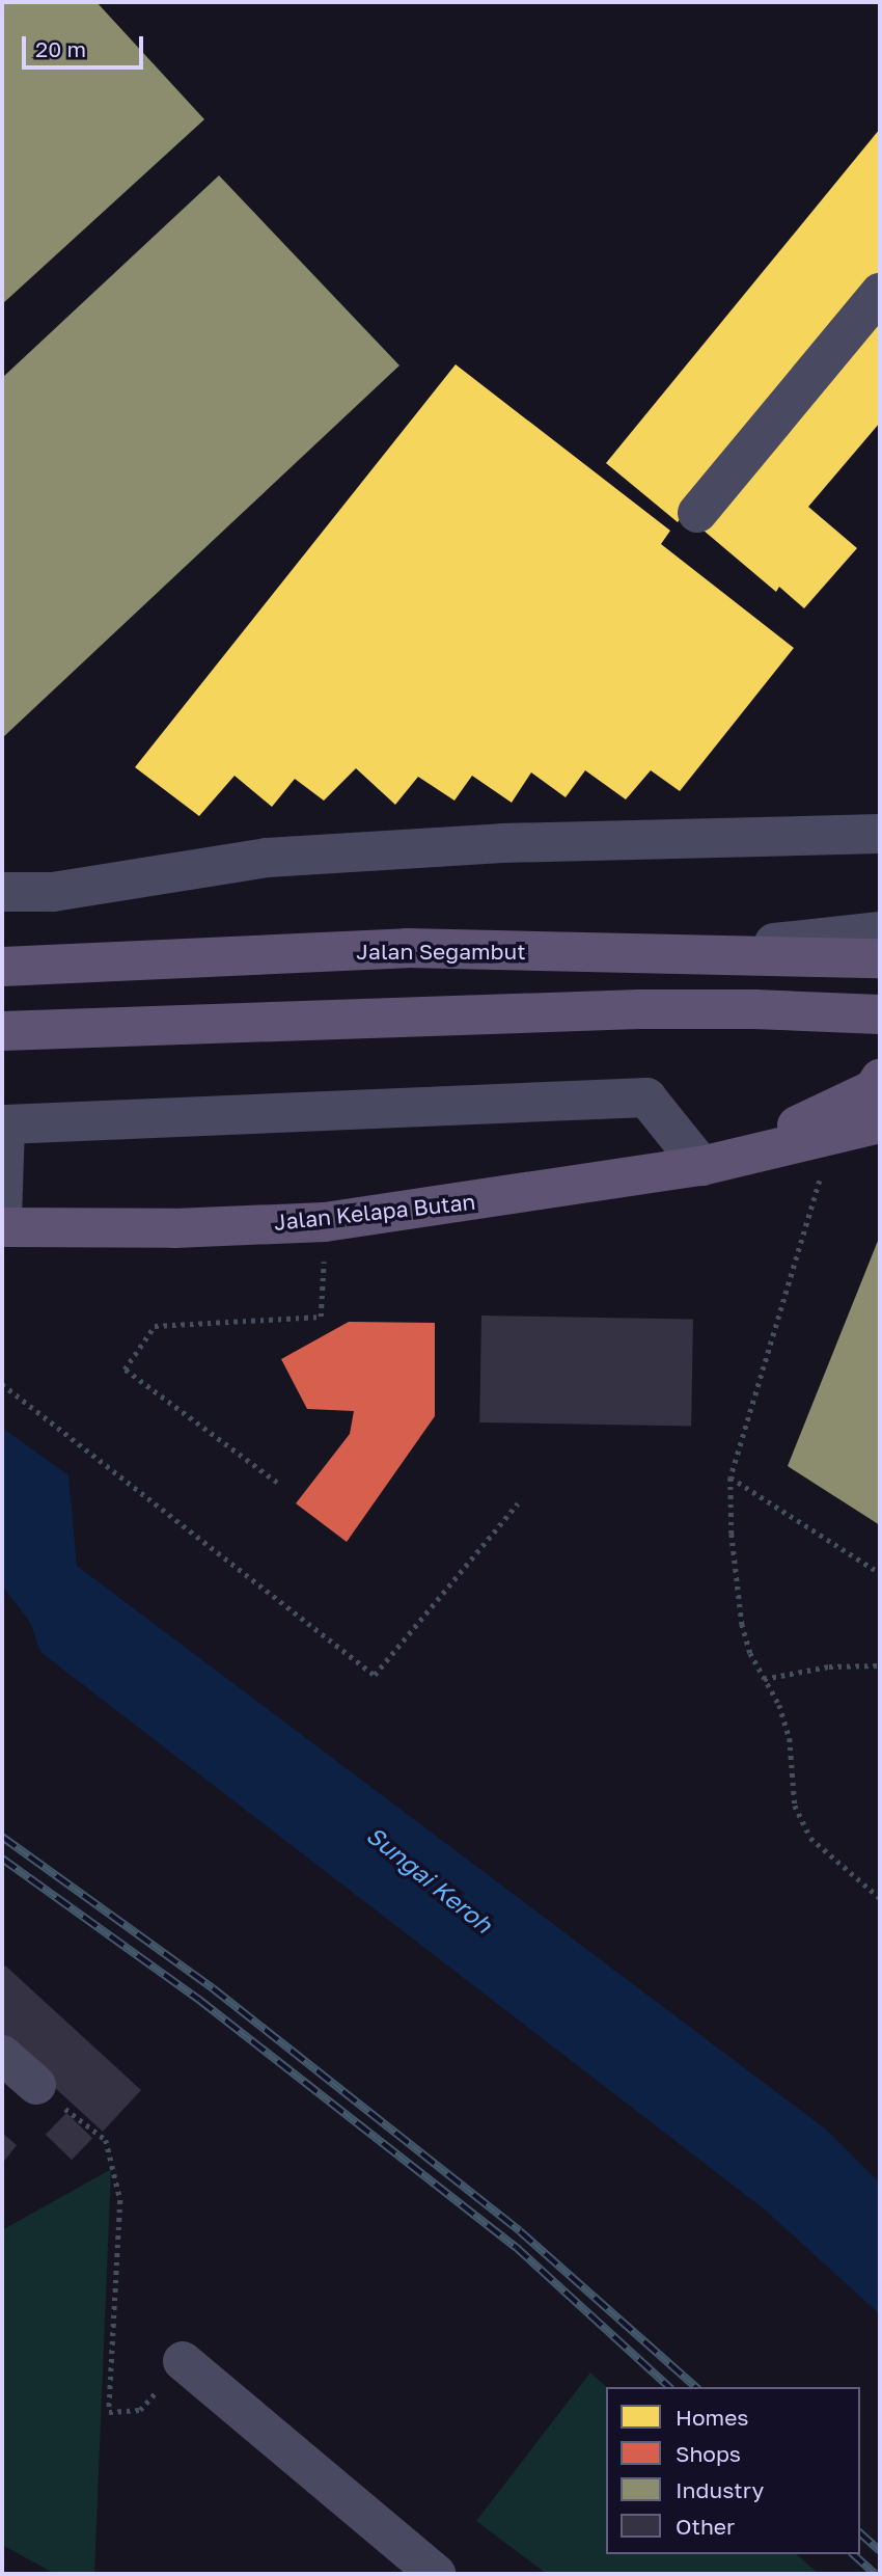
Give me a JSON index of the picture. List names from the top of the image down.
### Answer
{
  "streets": {
    "main road": ["Jalan Segambut", "Jalan Kelapa Butan"]
  },
  "water": ["Sungai Keroh"],
  "legend": [
    "Homes",
    "Shops",
    "Industry",
    "Other"
  ],
  "scale_bar": "20 m"
}
